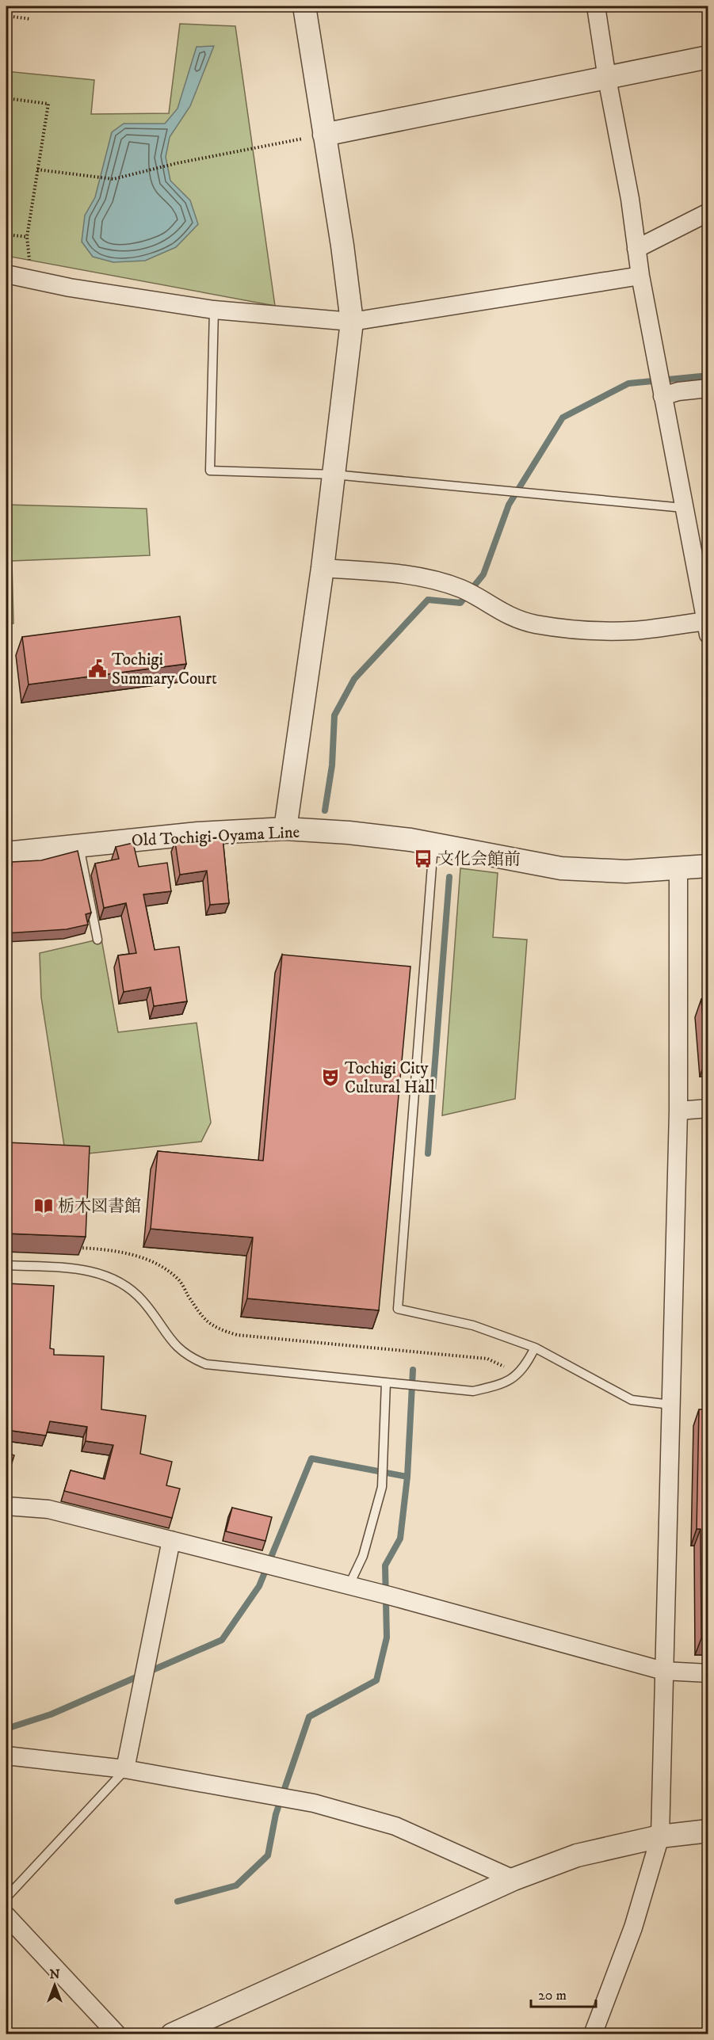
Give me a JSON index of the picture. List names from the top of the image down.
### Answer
{
  "streets": {
    "street": ["Old Tochigi-Oyama Line"]
  },
  "places": {
    "public building": ["Tochigi Summary Court"],
    "bus stop": ["文化会館前"],
    "theatre": ["Tochigi City Cultural Hall"],
    "library": ["栃木図書館"]
  },
  "scale_bar": "20 m",
  "north": "top"
}
